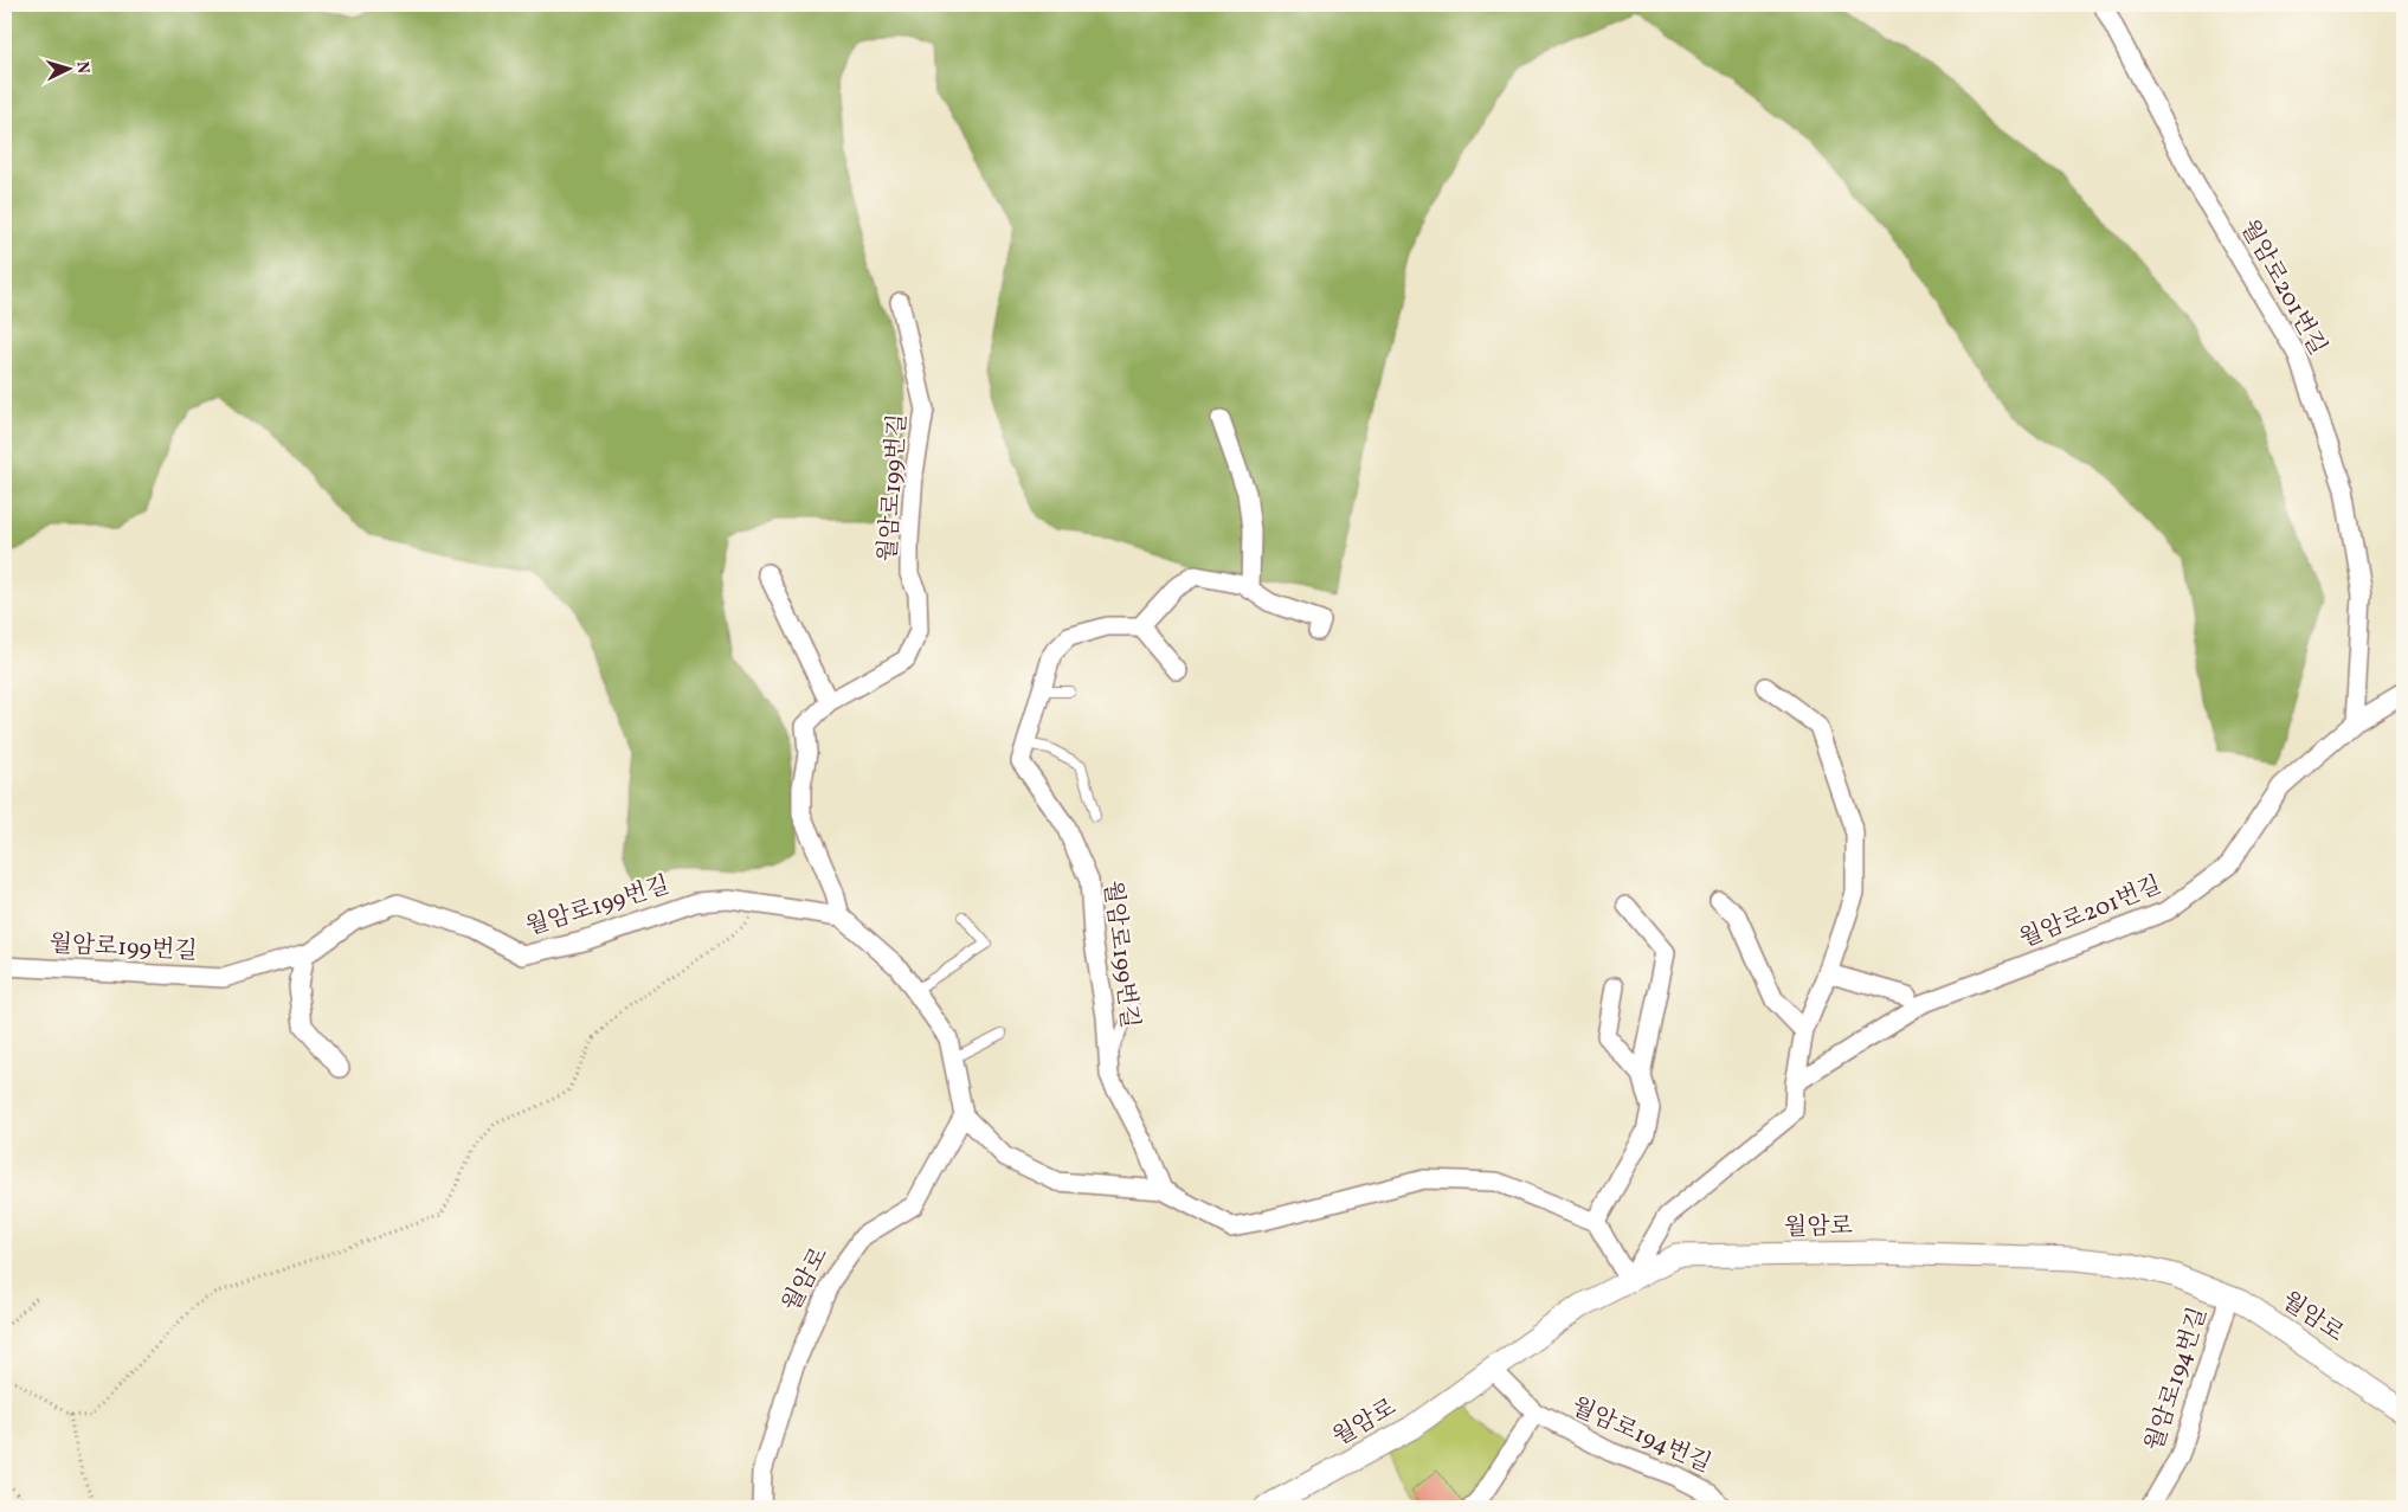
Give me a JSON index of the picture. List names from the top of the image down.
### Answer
{
  "streets": {
    "street": [
      "월암로201번길",
      "월암로199번길",
      "월암로",
      "월암로194번길"
    ]
  },
  "crossings": [
    ["월암로", "월암로194번길"]
  ],
  "north": "right"
}
